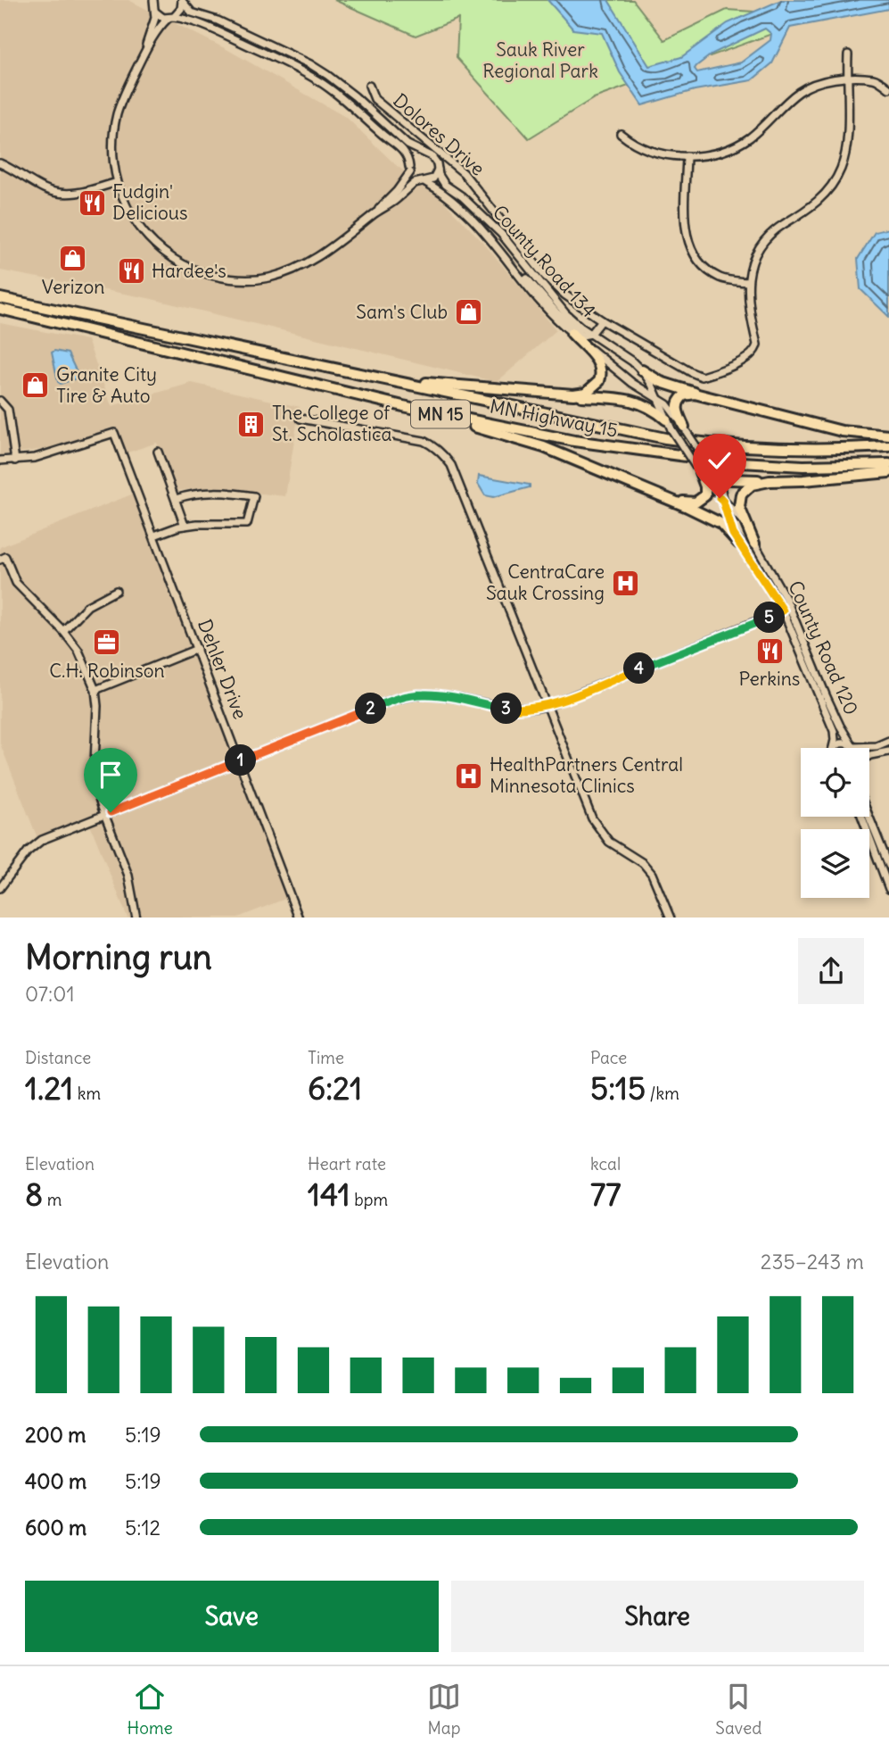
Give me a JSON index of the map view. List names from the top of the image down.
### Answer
{
  "streets": {
    "highway": ["MN 15", "MN Highway 15"],
    "street": [
      "Dolores Drive",
      "County Road 134",
      "County Road 120",
      "Dehler Drive"
    ]
  },
  "crossings": [
    ["County Road 134", "County Road 120"]
  ],
  "parks": ["Sauk River Regional Park"],
  "places": {
    "restaurant": ["Fudgin' Delicious", "Hardee's", "Perkins"],
    "shop": ["Verizon", "Sam's Club", "Granite City Tire & Auto"],
    "building": ["The College of St. Scholastica"],
    "hospital": ["CentraCare Sauk Crossing", "HealthPartners Central Minnesota Clinics"],
    "office": ["C.H. Robinson"]
  },
  "page": {
    "pins": [
      "5",
      "4",
      "2",
      "3",
      "1"
    ],
    "heading": ["Morning run", "07:01"],
    "stats": [
      ["Distance", "1.21 km"],
      ["Time", "6:21"],
      ["Pace", "5:15 /km"],
      ["Elevation", "8 m"],
      ["Heart rate", "141 bpm"],
      ["kcal", "77"]
    ],
    "chart": ["Elevation", "235–243 m"],
    "list": [
      {
        "name": "200 m",
        "note": "5:19"
      },
      {
        "name": "400 m",
        "note": "5:19"
      },
      {
        "name": "600 m",
        "note": "5:12"
      }
    ],
    "buttons": ["Save", "Share"],
    "tabs": ["Home", "Map", "Saved"]
  }
}
